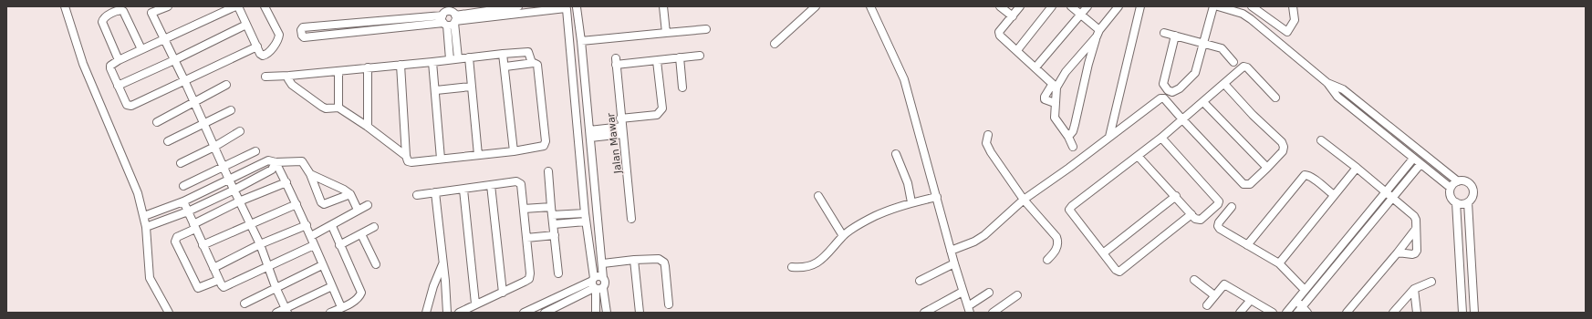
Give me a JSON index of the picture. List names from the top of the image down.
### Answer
{
  "streets": {
    "street": ["Jalan Mawar"]
  }
}
